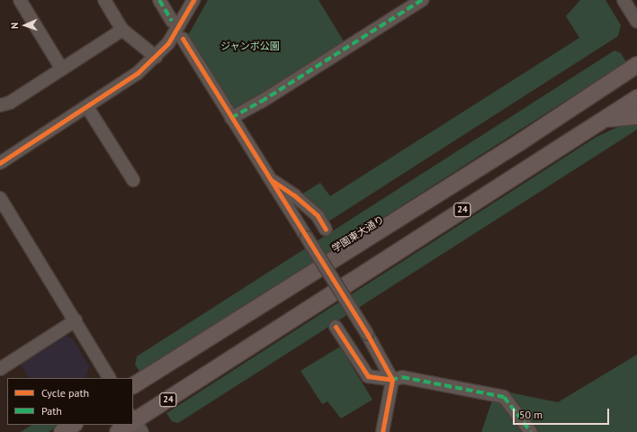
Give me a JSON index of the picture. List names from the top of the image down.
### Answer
{
  "streets": {
    "main road": ["24", "学園東大通り"]
  },
  "parks": ["ジャンボ公園"],
  "legend": ["Cycle path", "Path"],
  "scale_bar": "50 m",
  "north": "left"
}
